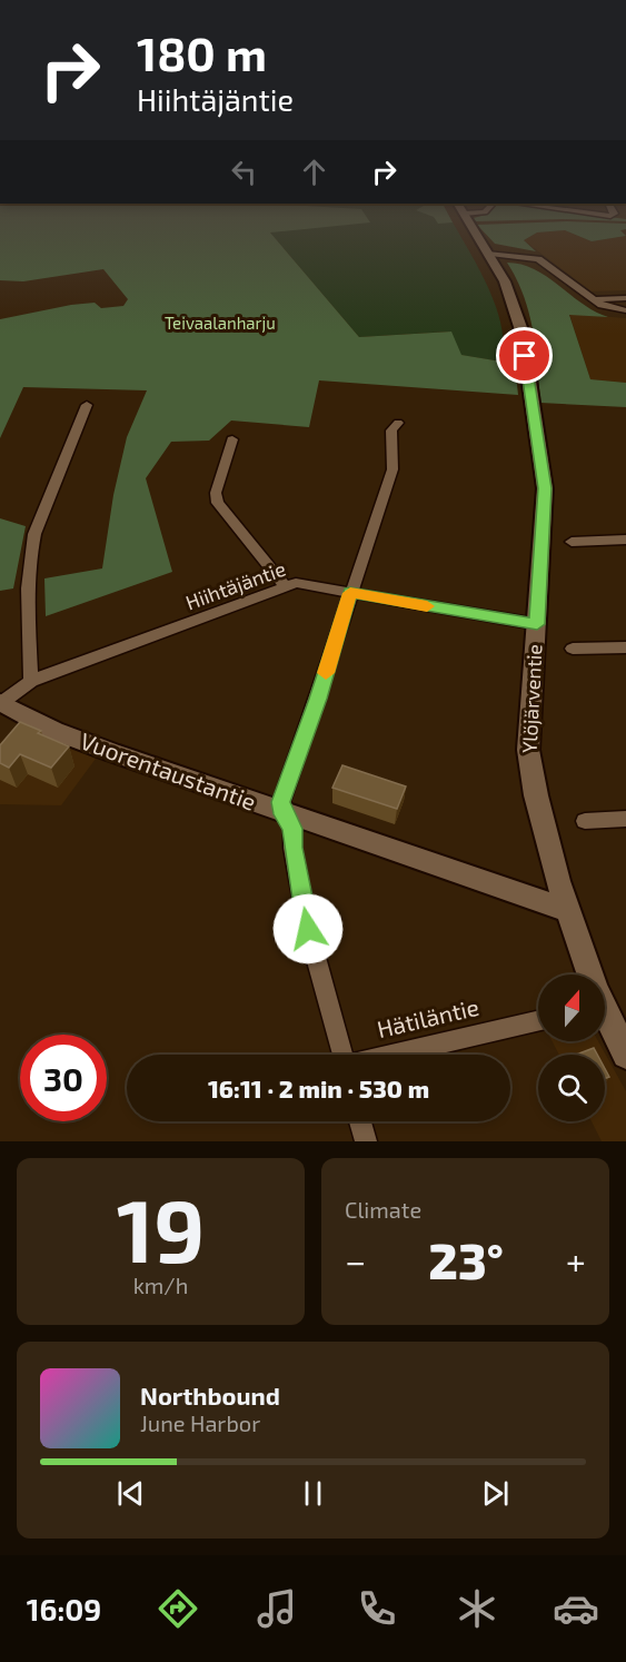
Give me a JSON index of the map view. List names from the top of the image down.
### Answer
{
  "streets": {
    "main road": ["Ylöjärventie", "Vuorentaustantie"],
    "street": ["Hiihtäjäntie", "Hätiläntie"]
  },
  "crossings": [
    ["Hiihtäjäntie", "Ylöjärventie"],
    ["Hiihtäjäntie", "Vuorentaustantie"],
    ["Ylöjärventie", "Vuorentaustantie"]
  ],
  "parks": ["Teivaalanharju"],
  "north": "top",
  "page": {
    "turn": ["180 m", "Hiihtäjäntie"],
    "limit": "30",
    "trip": "16:11 · 2 min · 530 m",
    "tile": [
      ["19", "km/h"],
      "Climate"
    ],
    "heat": ["−", "23°", "+"],
    "song": ["Northbound", "June Harbor"],
    "tabs": "16:09"
  }
}
